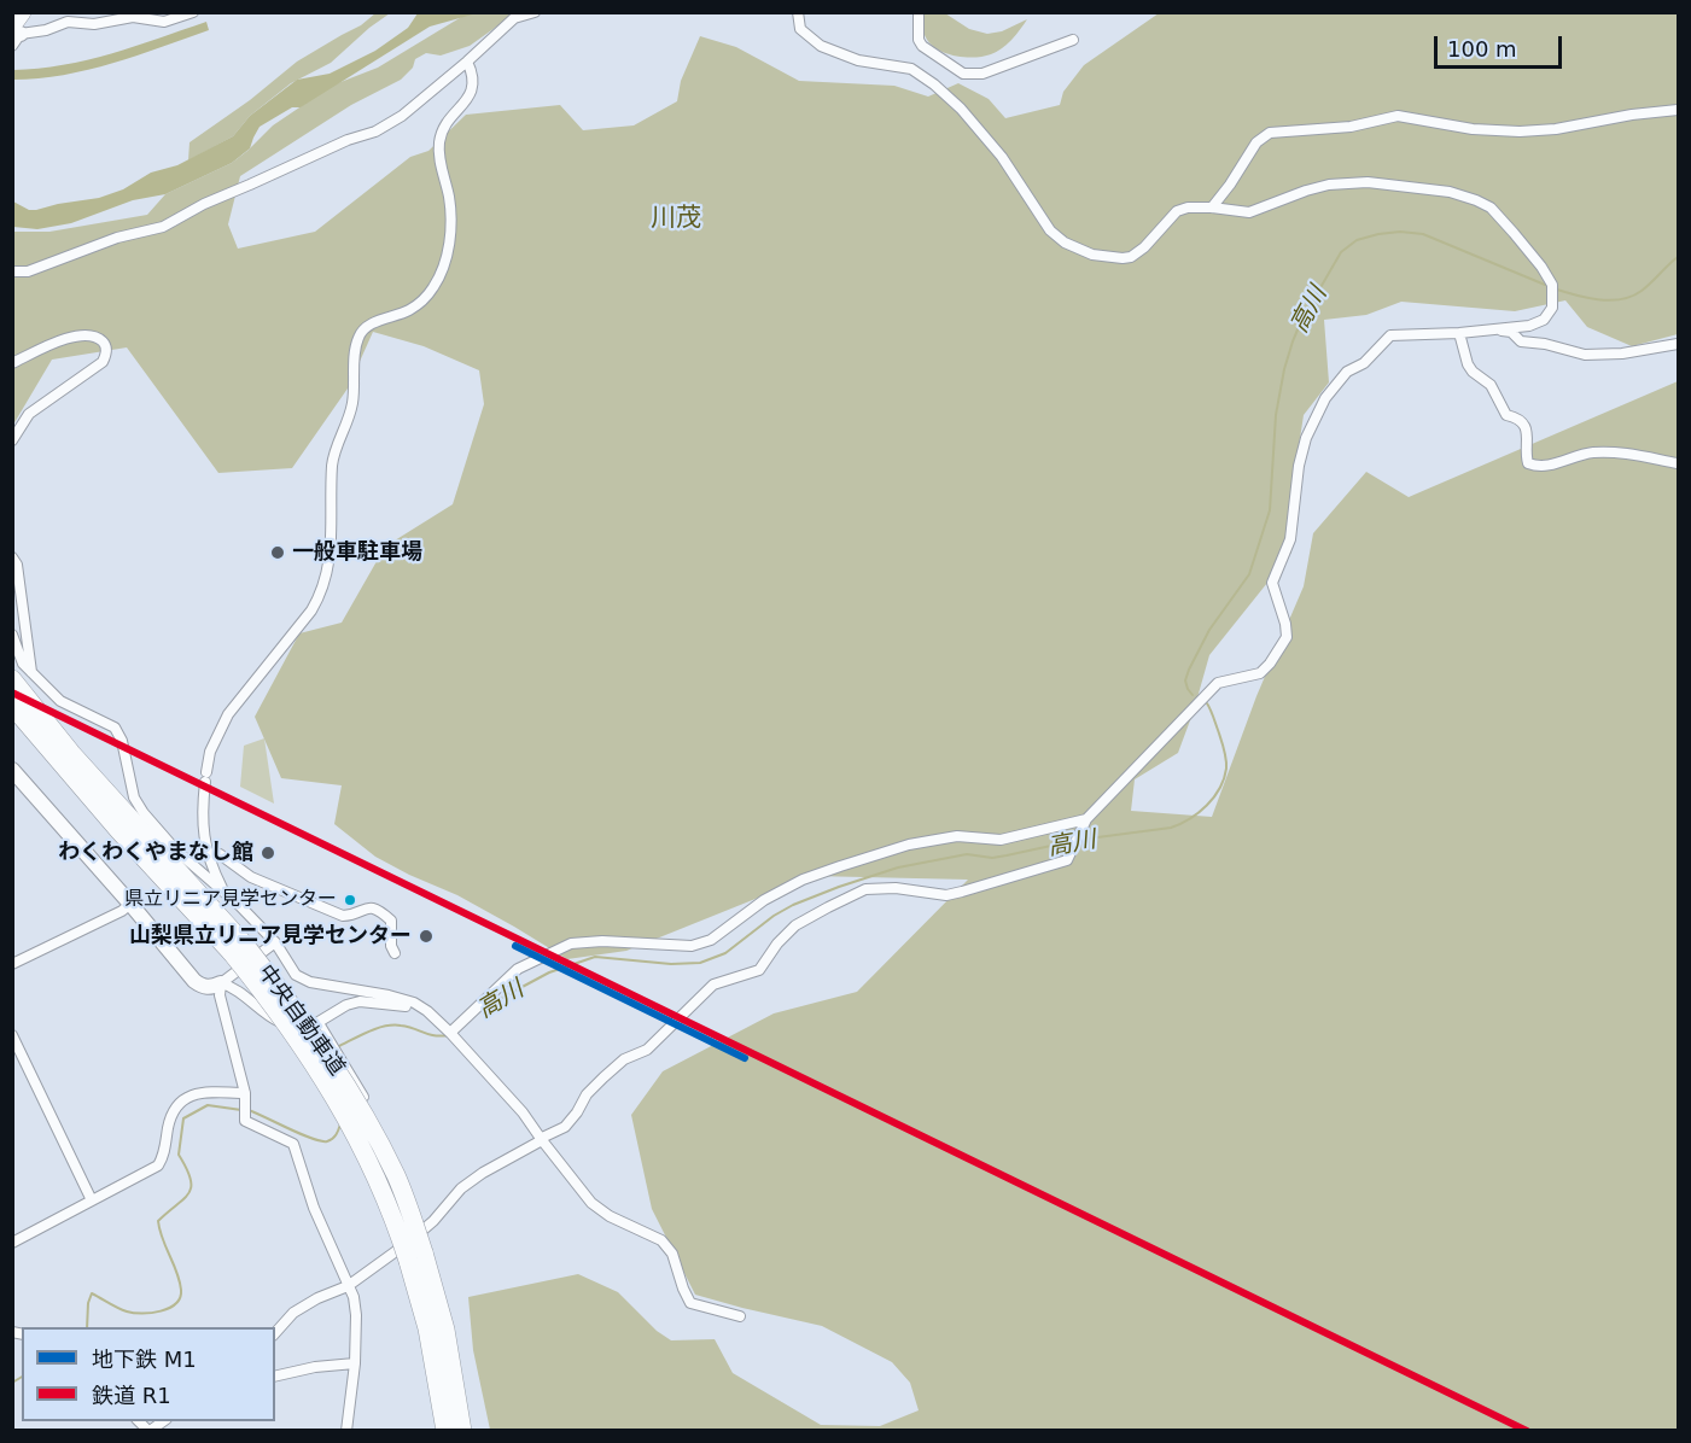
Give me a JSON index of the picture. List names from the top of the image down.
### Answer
{
  "streets": {
    "highway": ["中央自動車道"]
  },
  "districts": ["川茂"],
  "water": ["高川"],
  "places": [
    "一般車駐車場",
    "わくわくやまなし館",
    "県立リニア見学センター",
    "山梨県立リニア見学センター"
  ],
  "lines": ["rail line R1", "metro line M1"],
  "legend": ["地下鉄 M1", "鉄道 R1"],
  "scale_bar": "100 m"
}
